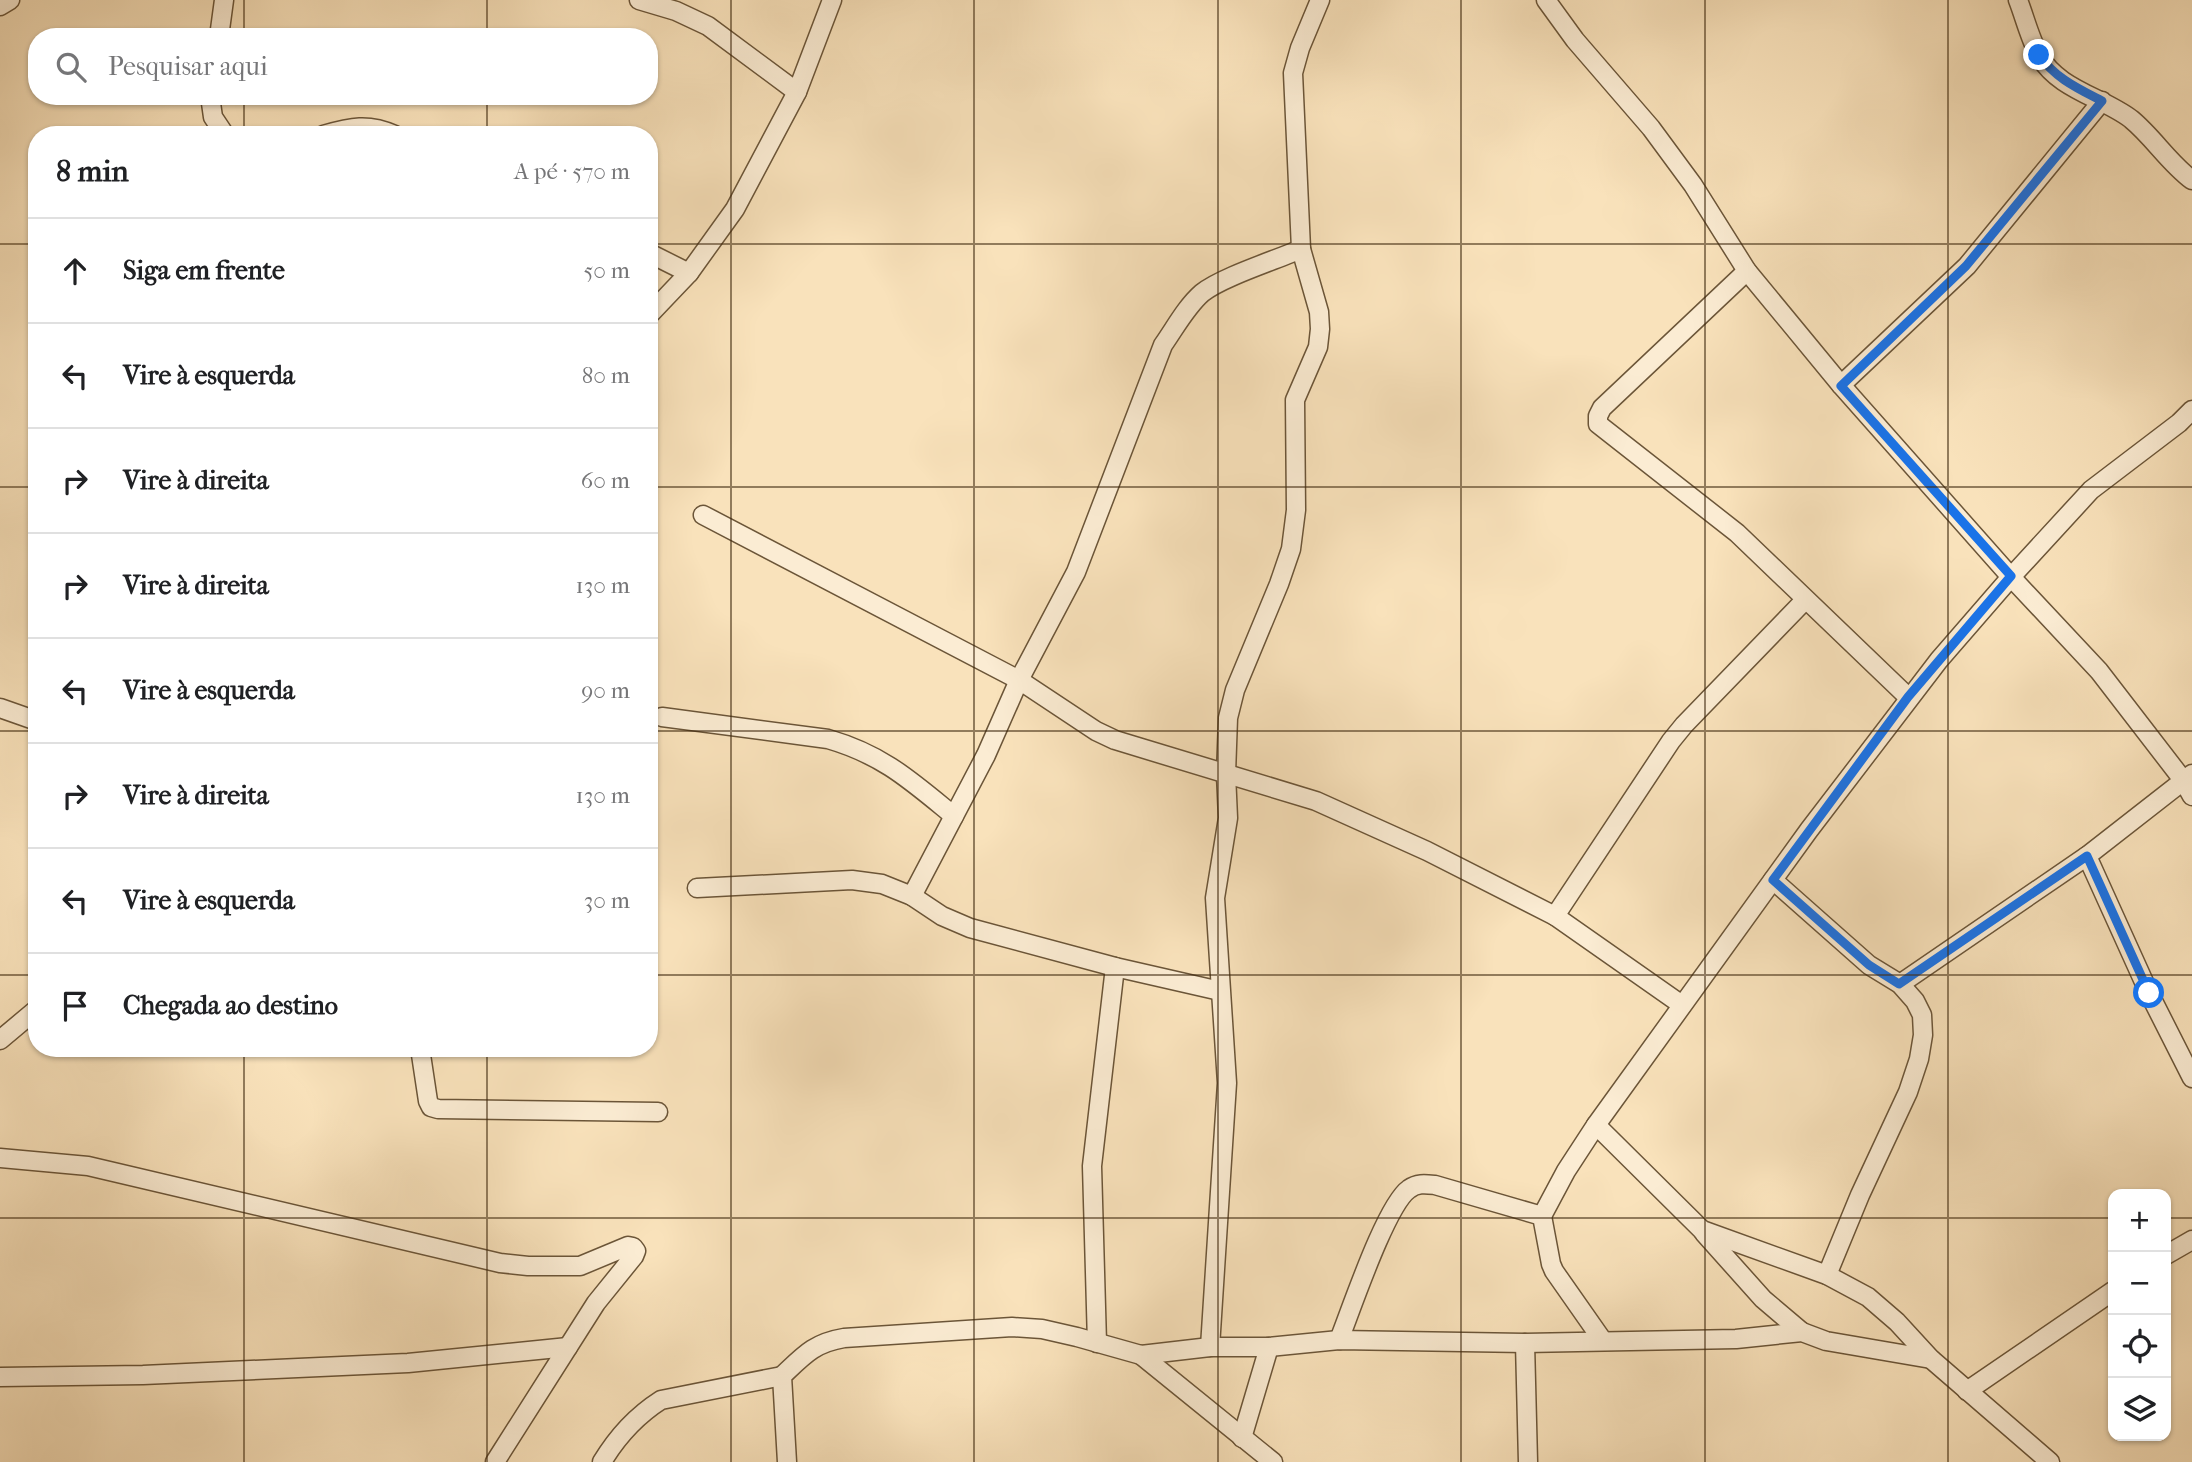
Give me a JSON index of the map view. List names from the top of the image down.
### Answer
{
  "page": {
    "search": "Pesquisar aqui",
    "heading": ["8 min", "A pé · 570 m"],
    "list": [
      ["Siga em frente", "50 m"],
      ["Vire à esquerda", "80 m"],
      ["Vire à direita", "60 m"],
      ["Vire à direita", "130 m"],
      ["Vire à esquerda", "90 m"],
      ["Vire à direita", "130 m"],
      ["Vire à esquerda", "30 m"],
      "Chegada ao destino"
    ],
    "map_buttons": ["+", "−"]
  }
}
